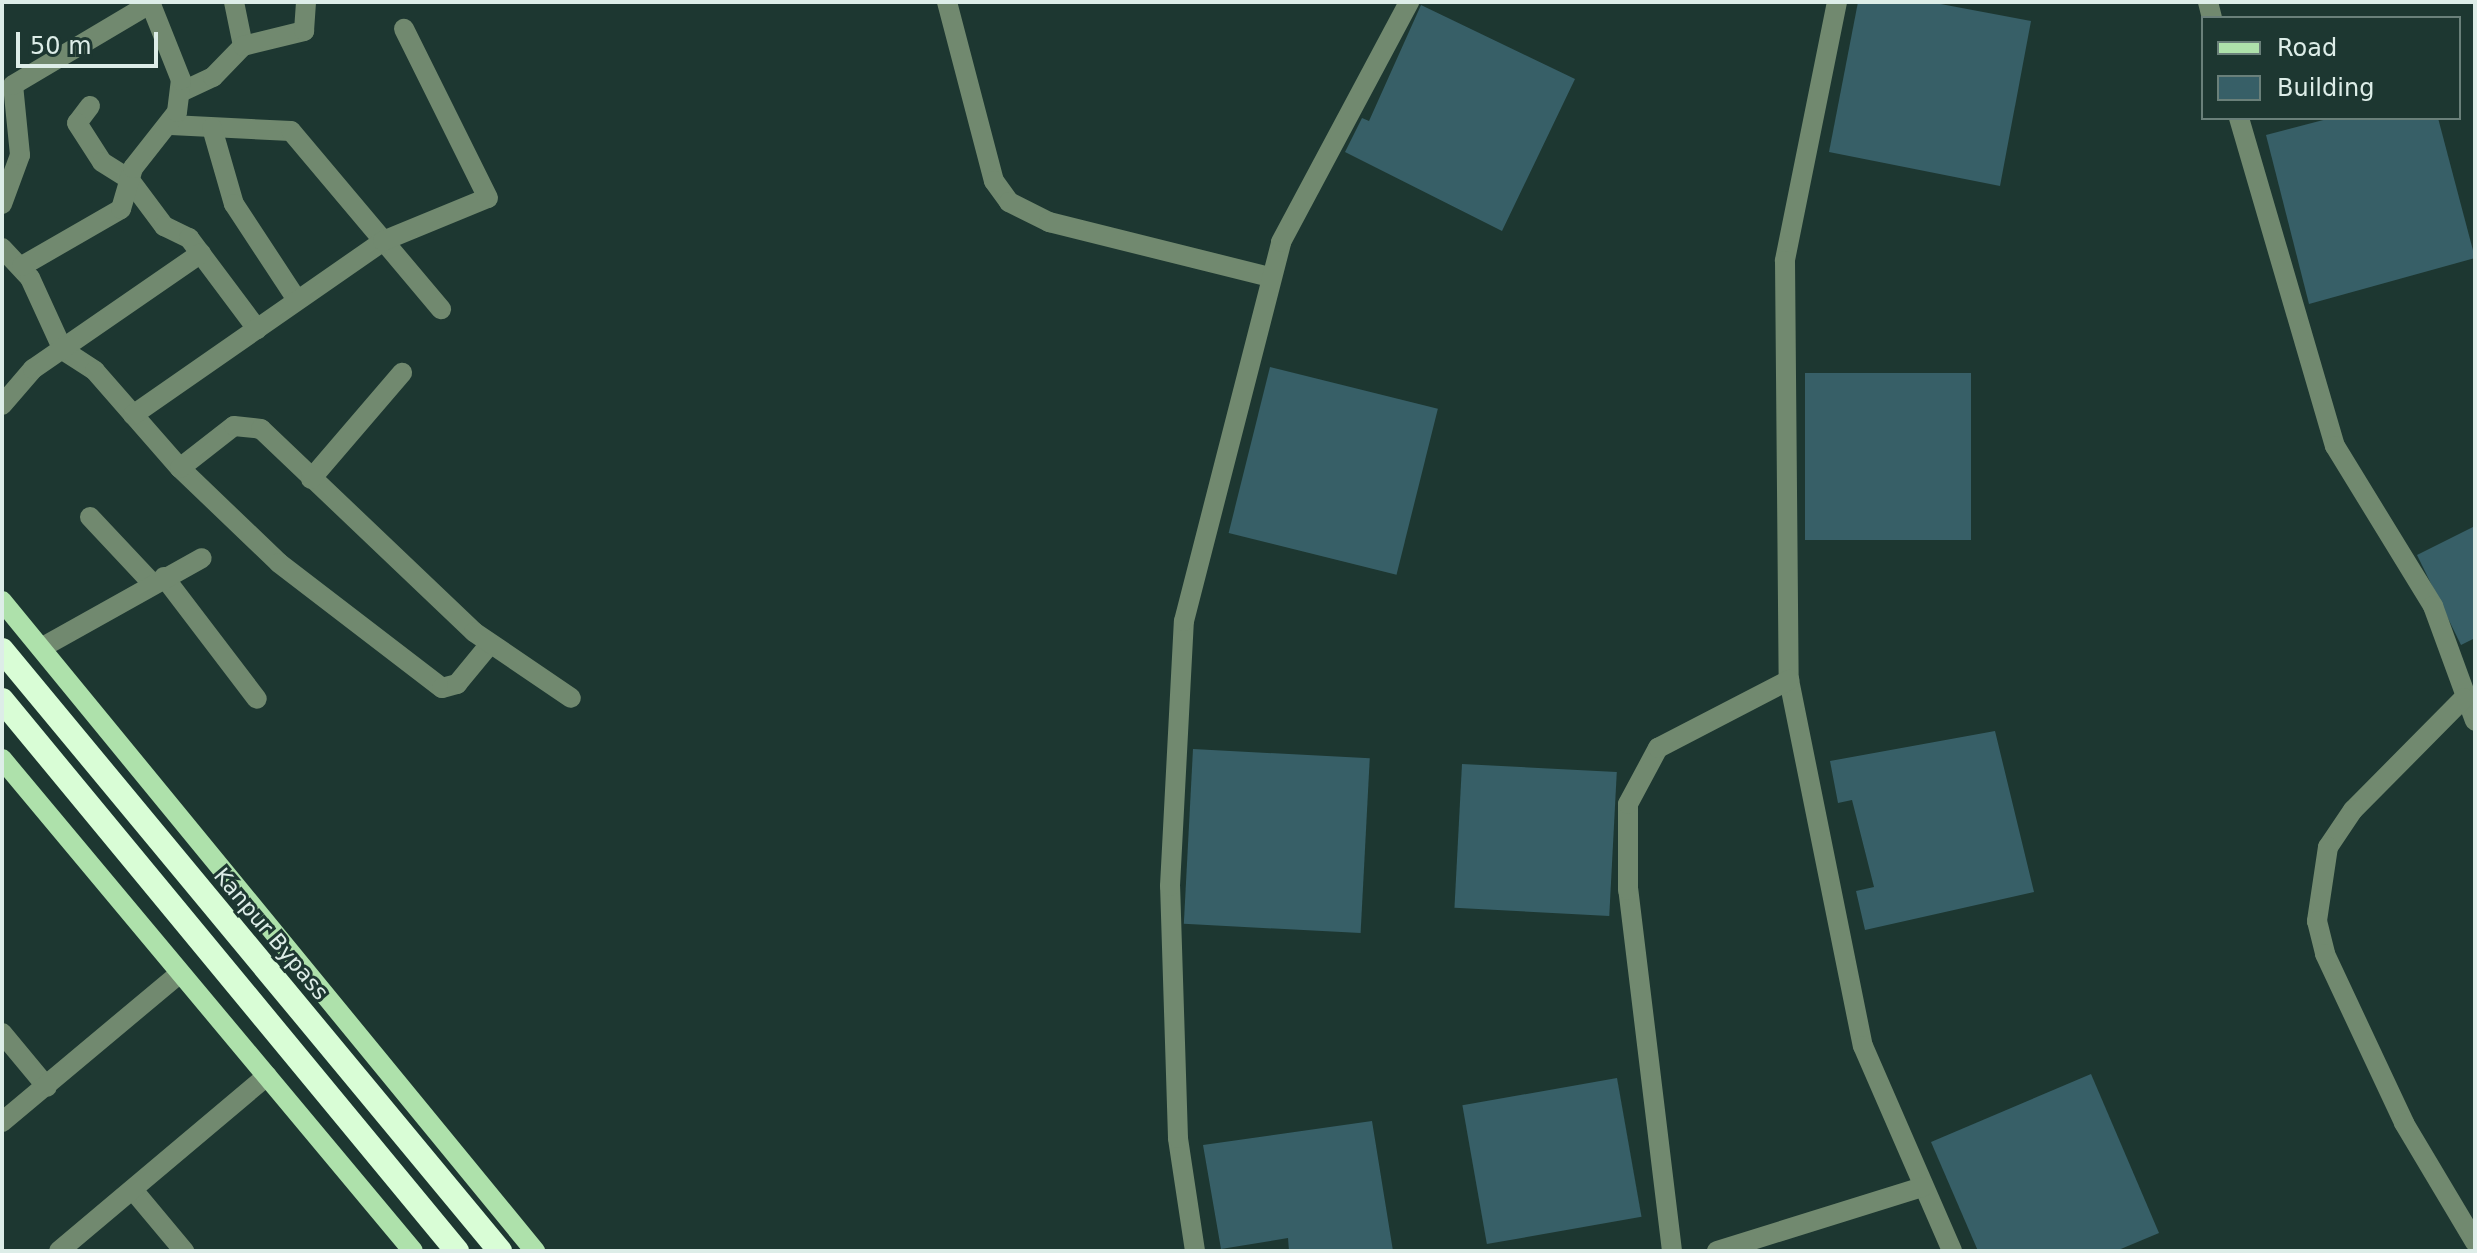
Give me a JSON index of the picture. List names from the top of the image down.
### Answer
{
  "streets": {
    "highway": ["Kanpur Bypass"]
  },
  "legend": ["Road", "Building"],
  "scale_bar": "50 m"
}
